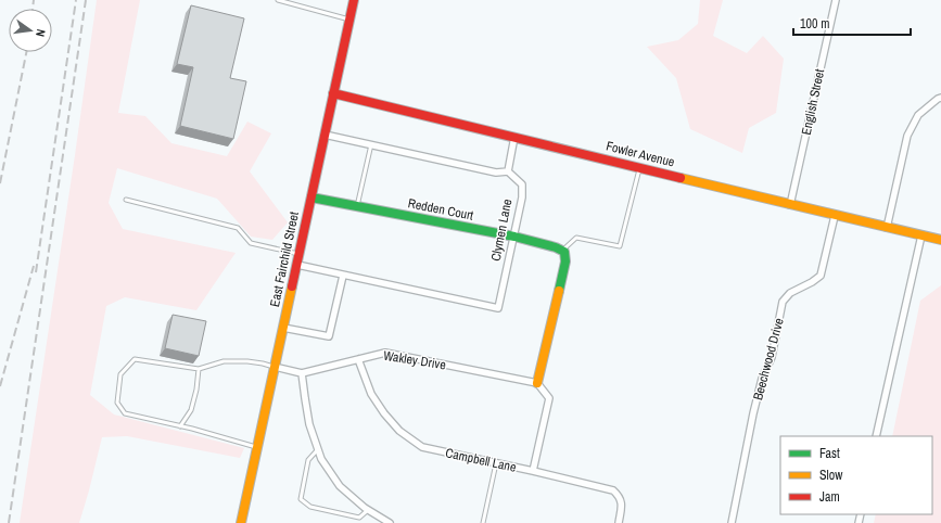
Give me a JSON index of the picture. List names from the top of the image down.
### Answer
{
  "streets": {
    "street": [
      "English Street",
      "Fowler Avenue",
      "Redden Court",
      "Clymen Lane",
      "East Fairchild Street",
      "Beechwood Drive",
      "Wakley Drive",
      "Campbell Lane"
    ]
  },
  "crossings": [
    ["English Street", "Fowler Avenue"],
    ["Fowler Avenue", "East Fairchild Street"],
    ["Fowler Avenue", "Beechwood Drive"],
    ["Redden Court", "Clymen Lane"],
    ["Redden Court", "East Fairchild Street"],
    ["East Fairchild Street", "Wakley Drive"],
    ["Wakley Drive", "Campbell Lane"]
  ],
  "legend": ["Fast", "Slow", "Jam"],
  "scale_bar": "100 m",
  "north": "right"
}
